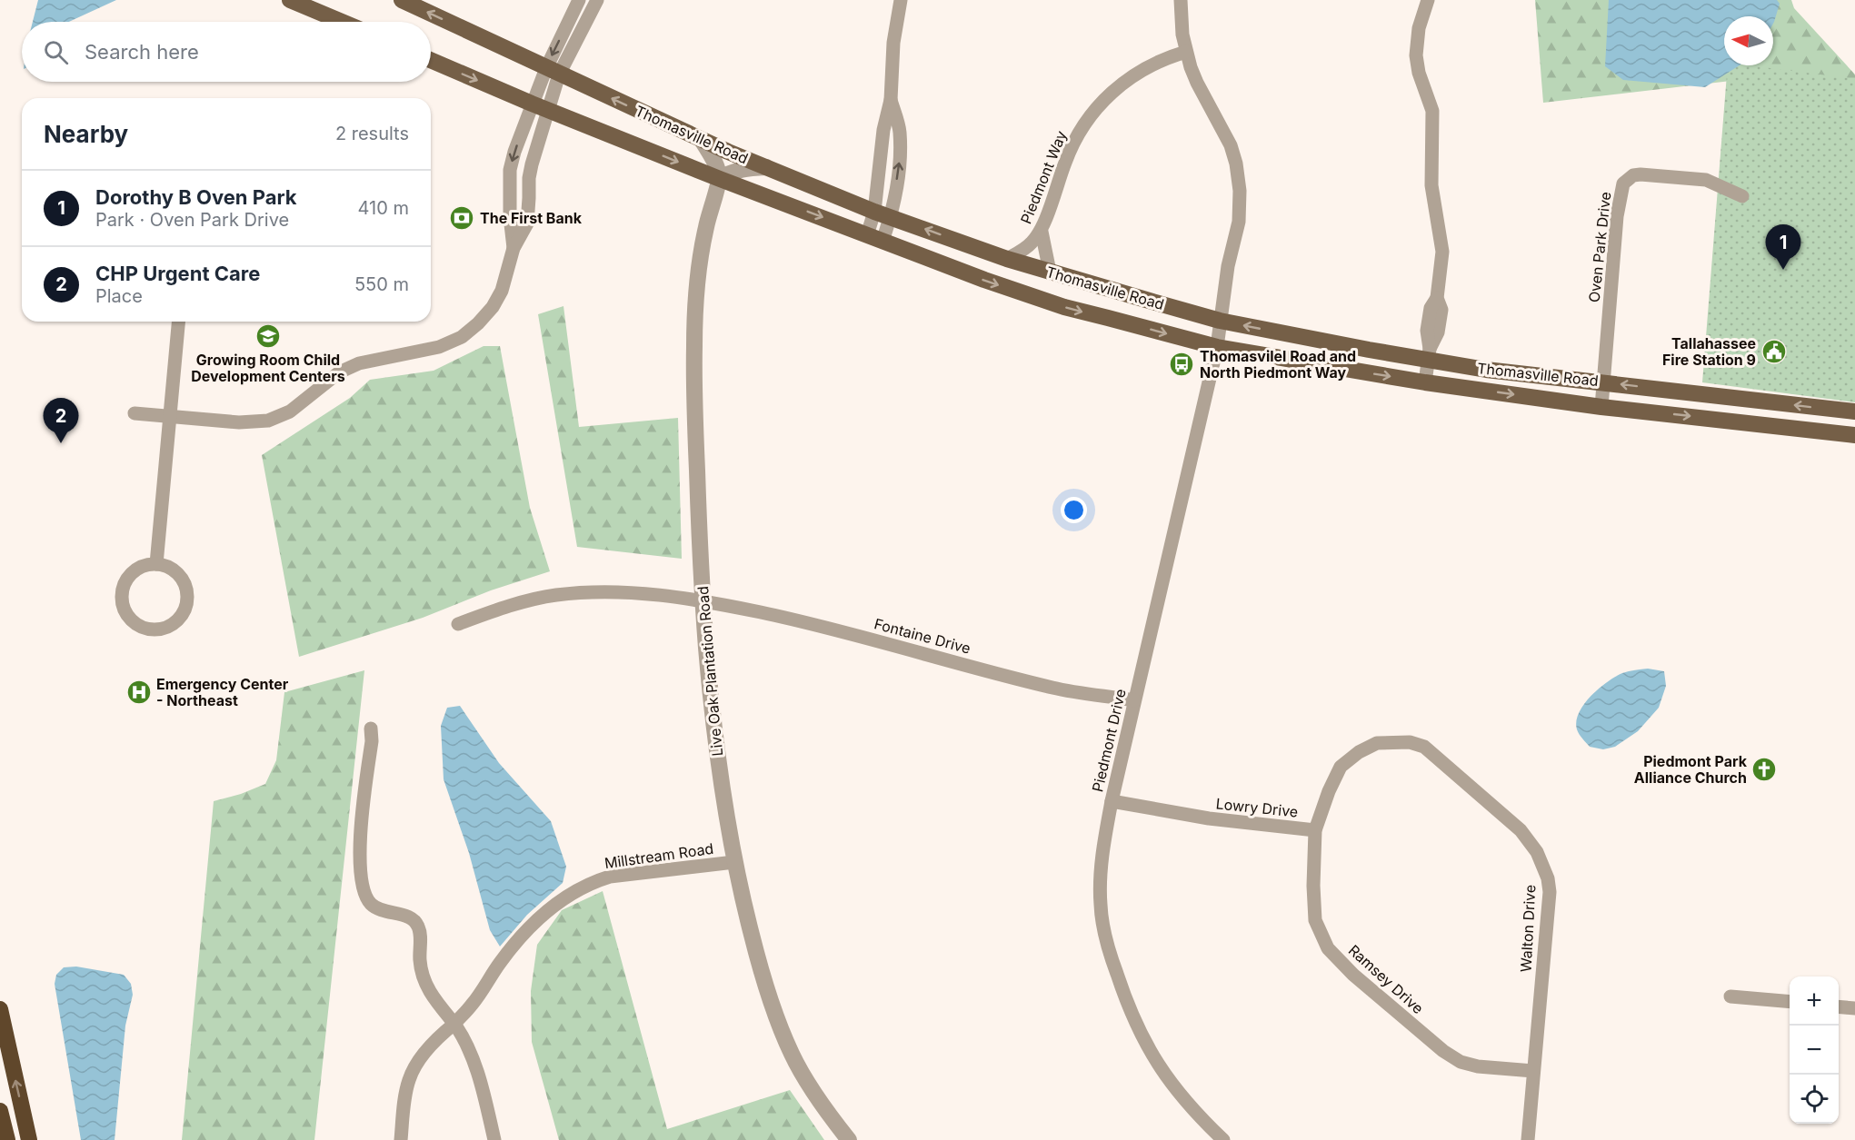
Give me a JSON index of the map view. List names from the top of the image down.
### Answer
{
  "streets": {
    "main road": ["Thomasville Road"],
    "street": [
      "Piedmont Way",
      "Oven Park Drive",
      "Fontaine Drive",
      "Live Oak Plantation Road",
      "Piedmont Drive",
      "Lowry Drive",
      "Millstream Road",
      "Walton Drive",
      "Ramsey Drive"
    ]
  },
  "crossings": [
    ["Thomasville Road", "Piedmont Way"],
    ["Thomasville Road", "Oven Park Drive"],
    ["Thomasville Road", "Live Oak Plantation Road"],
    ["Thomasville Road", "Piedmont Drive"],
    ["Piedmont Way", "Piedmont Drive"],
    ["Fontaine Drive", "Live Oak Plantation Road"],
    ["Fontaine Drive", "Piedmont Drive"],
    ["Live Oak Plantation Road", "Millstream Road"],
    ["Piedmont Drive", "Lowry Drive"],
    ["Lowry Drive", "Walton Drive"],
    ["Lowry Drive", "Ramsey Drive"],
    ["Walton Drive", "Ramsey Drive"]
  ],
  "places": {
    "bank": ["The First Bank"],
    "school or university": ["Growing Room Child Development Centers"],
    "public building": ["Tallahassee Fire Station 9"],
    "bus stop": ["Thomasvilel Road and North Piedmont Way"],
    "hospital": ["Emergency Center - Northeast"],
    "church": ["Piedmont Park Alliance Church"]
  },
  "north": "left",
  "page": {
    "search": "Search here",
    "heading": ["Nearby", "2 results"],
    "list": [
      {
        "mark": "1",
        "name": "Dorothy B Oven Park",
        "note": "Park · Oven Park Drive",
        "value": "410 m"
      },
      {
        "mark": "2",
        "name": "CHP Urgent Care",
        "note": "Place",
        "value": "550 m"
      }
    ],
    "pins": ["1", "2"],
    "map_buttons": ["+", "−"]
  }
}
